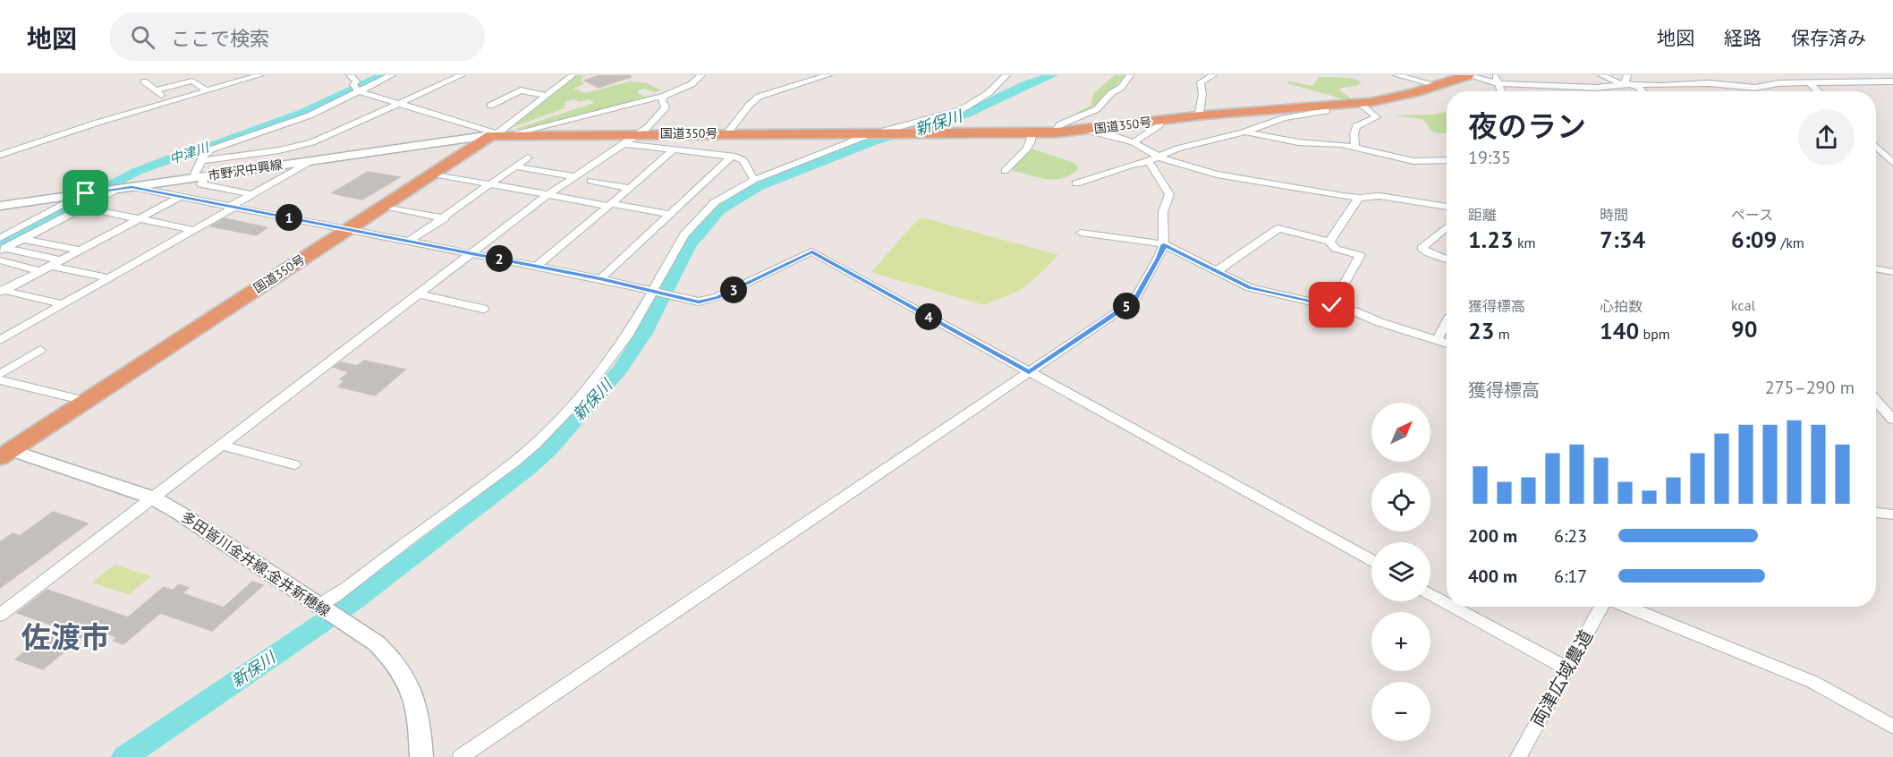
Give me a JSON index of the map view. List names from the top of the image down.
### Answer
{
  "streets": {
    "highway": ["国道350号"],
    "main road": ["市野沢中興線", "多田皆川金井線;金井新穂線"],
    "street": ["両津広域農道"]
  },
  "crossings": [
    ["国道350号", "市野沢中興線"],
    ["国道350号", "多田皆川金井線;金井新穂線"]
  ],
  "districts": ["佐渡市"],
  "water": ["新保川", "中津川"],
  "north": "top right",
  "page": {
    "header": "地図",
    "search": "ここで検索",
    "nav": ["地図", "経路", "保存済み"],
    "heading": ["夜のラン", "19:35"],
    "stats": [
      ["距離", "1.23 km"],
      ["時間", "7:34"],
      ["ペース", "6:09 /km"],
      ["獲得標高", "23 m"],
      ["心拍数", "140 bpm"],
      ["kcal", "90"]
    ],
    "pins": [
      "1",
      "2",
      "3",
      "5",
      "4"
    ],
    "chart": ["獲得標高", "275–290 m"],
    "map_buttons": ["+", "−"],
    "list": [
      {
        "name": "200 m",
        "note": "6:23"
      },
      {
        "name": "400 m",
        "note": "6:17"
      }
    ]
  }
}
